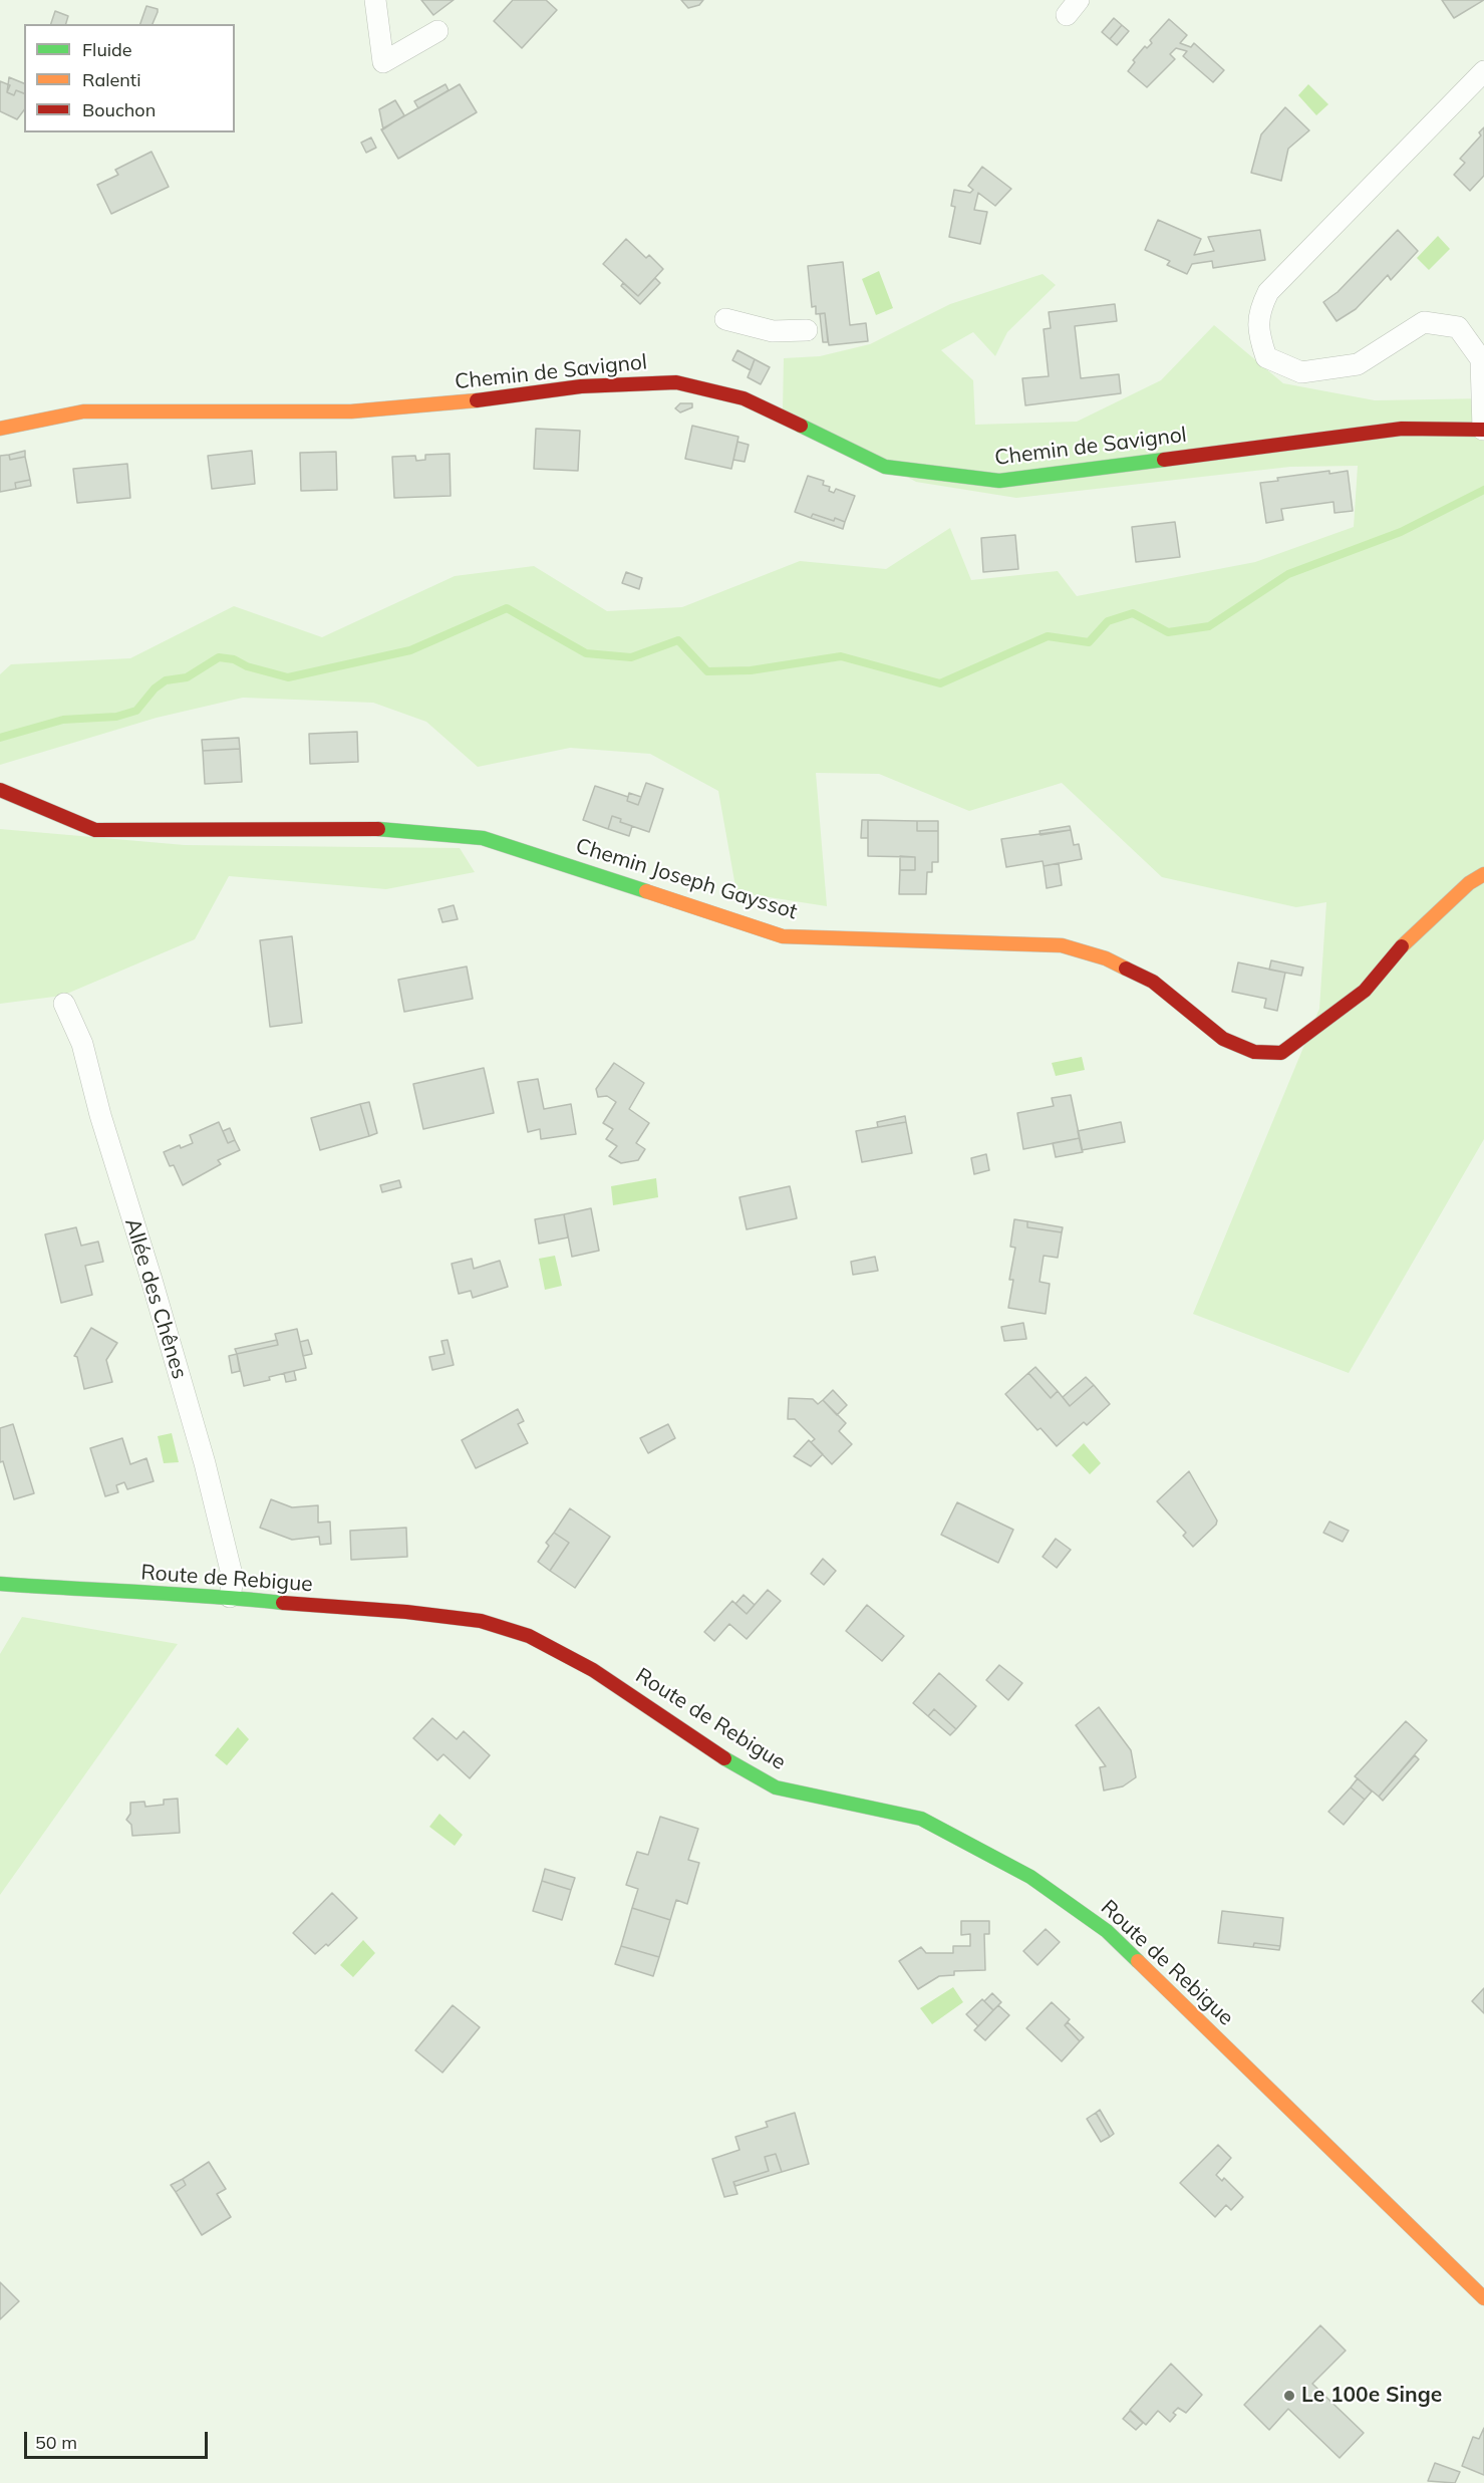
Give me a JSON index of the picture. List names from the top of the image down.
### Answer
{
  "streets": {
    "street": [
      "Chemin de Savignol",
      "Chemin Joseph Gayssot",
      "Allée des Chênes",
      "Route de Rebigue"
    ]
  },
  "crossings": [
    ["Allée des Chênes", "Route de Rebigue"]
  ],
  "places": ["Le 100e Singe"],
  "legend": ["Fluide", "Ralenti", "Bouchon"],
  "scale_bar": "50 m"
}
